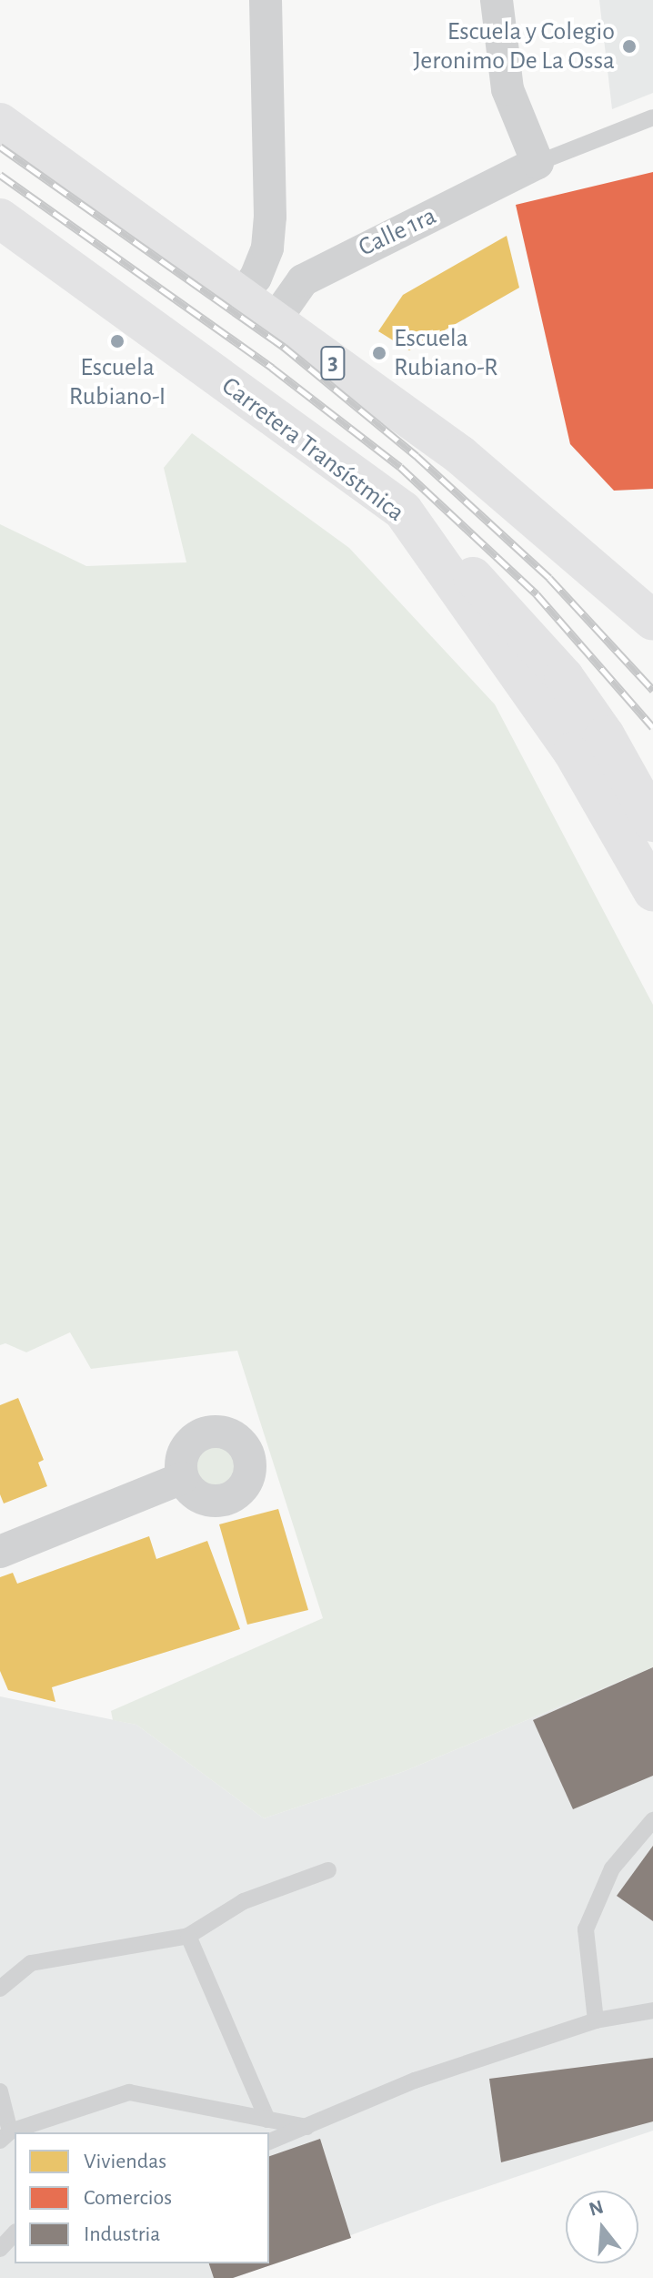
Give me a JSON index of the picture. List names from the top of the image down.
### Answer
{
  "streets": {
    "main road": ["3", "Carretera Transístmica"],
    "street": ["Calle 1ra"]
  },
  "crossings": [
    ["Calle 1ra", "3"]
  ],
  "places": ["Escuela y Colegio Jeronimo De La Ossa", "Escuela Rubiano-I", "Escuela Rubiano-R"],
  "legend": ["Viviendas", "Comercios", "Industria"],
  "north": "top"
}
